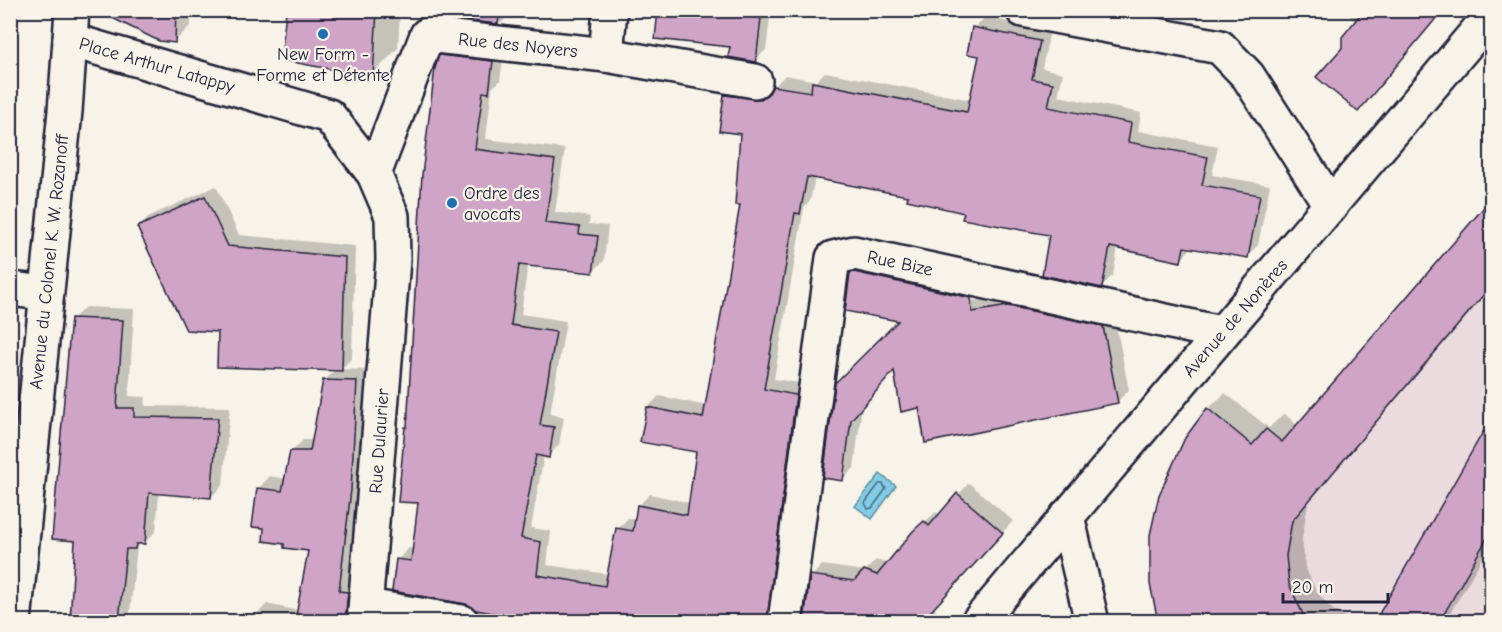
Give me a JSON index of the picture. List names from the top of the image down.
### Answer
{
  "streets": {
    "street": [
      "Rue des Noyers",
      "Place Arthur Latappy",
      "Avenue du Colonel K. W. Rozanoff",
      "Rue Bize",
      "Avenue de Nonères",
      "Rue Dulaurier"
    ]
  },
  "crossings": [
    ["Rue des Noyers", "Place Arthur Latappy"],
    ["Place Arthur Latappy", "Avenue du Colonel K. W. Rozanoff"],
    ["Place Arthur Latappy", "Rue Dulaurier"],
    ["Rue Bize", "Avenue de Nonères"]
  ],
  "places": ["New Form - Forme et Détente", "Ordre des avocats"],
  "scale_bar": "20 m"
}
